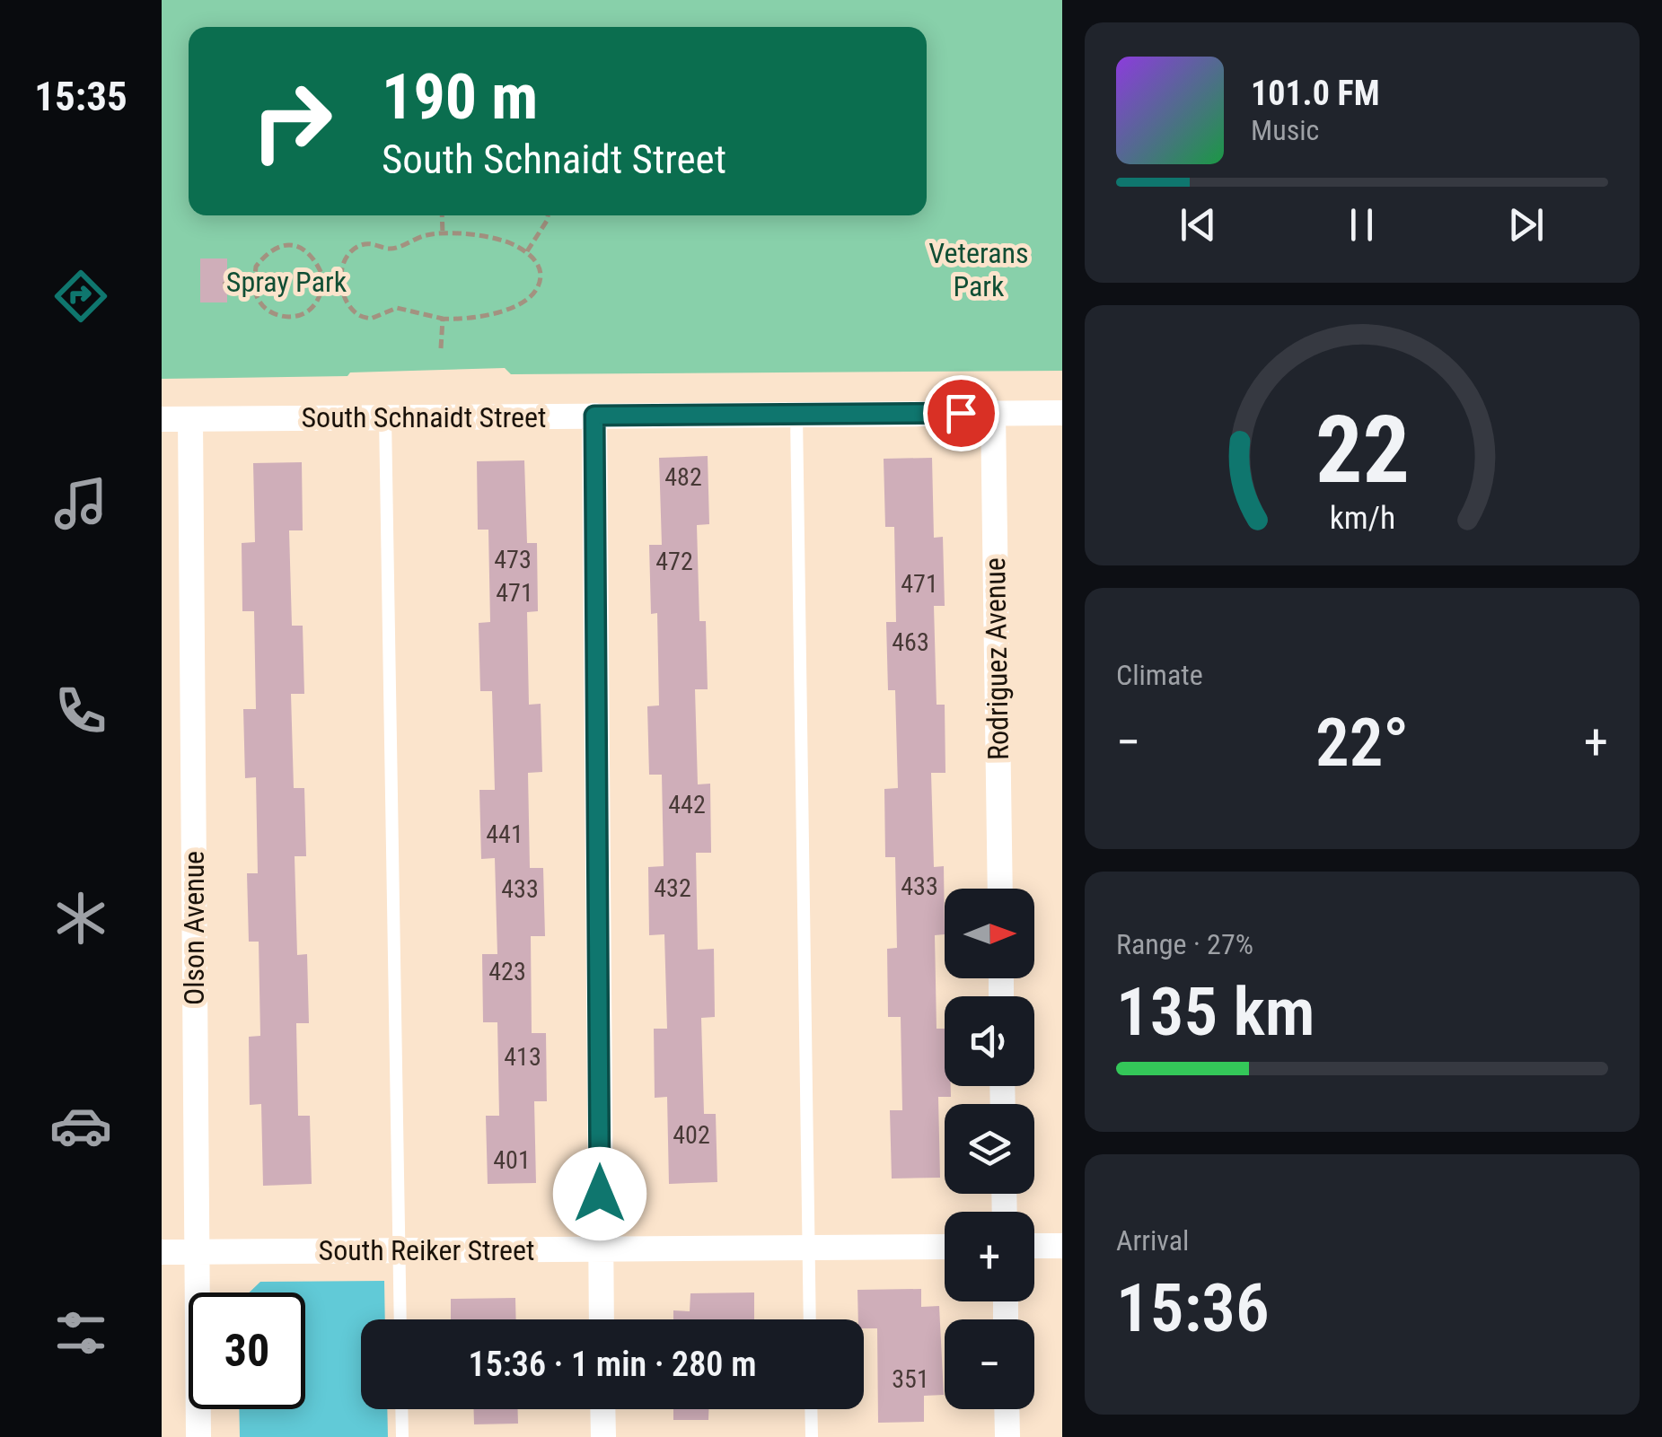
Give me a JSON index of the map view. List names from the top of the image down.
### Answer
{
  "streets": {
    "street": [
      "South Schnaidt Street",
      "Rodriguez Avenue",
      "Olson Avenue",
      "South Reiker Street"
    ]
  },
  "crossings": [
    ["South Schnaidt Street", "Rodriguez Avenue"],
    ["South Schnaidt Street", "Olson Avenue"],
    ["Olson Avenue", "South Reiker Street"]
  ],
  "parks": ["Veterans Park", "Spray Park"],
  "house_numbers": [
    "482",
    "473",
    "472",
    "471",
    "471",
    "463",
    "442",
    "441",
    "433",
    "432",
    "433",
    "423",
    "413",
    "402",
    "401",
    "351"
  ],
  "north": "right",
  "page": {
    "tabs": "15:35",
    "turn": ["190 m", "South Schnaidt Street"],
    "song": ["101.0 FM", "Music"],
    "tile": [
      "Climate",
      ["Range · 27%", "135 km"],
      ["Arrival", "15:36"]
    ],
    "heat": ["−", "22°", "+"],
    "map_buttons": ["+", "−"],
    "limit": "30",
    "trip": "15:36 · 1 min · 280 m",
    "gauge": ["22", "km/h"]
  }
}
